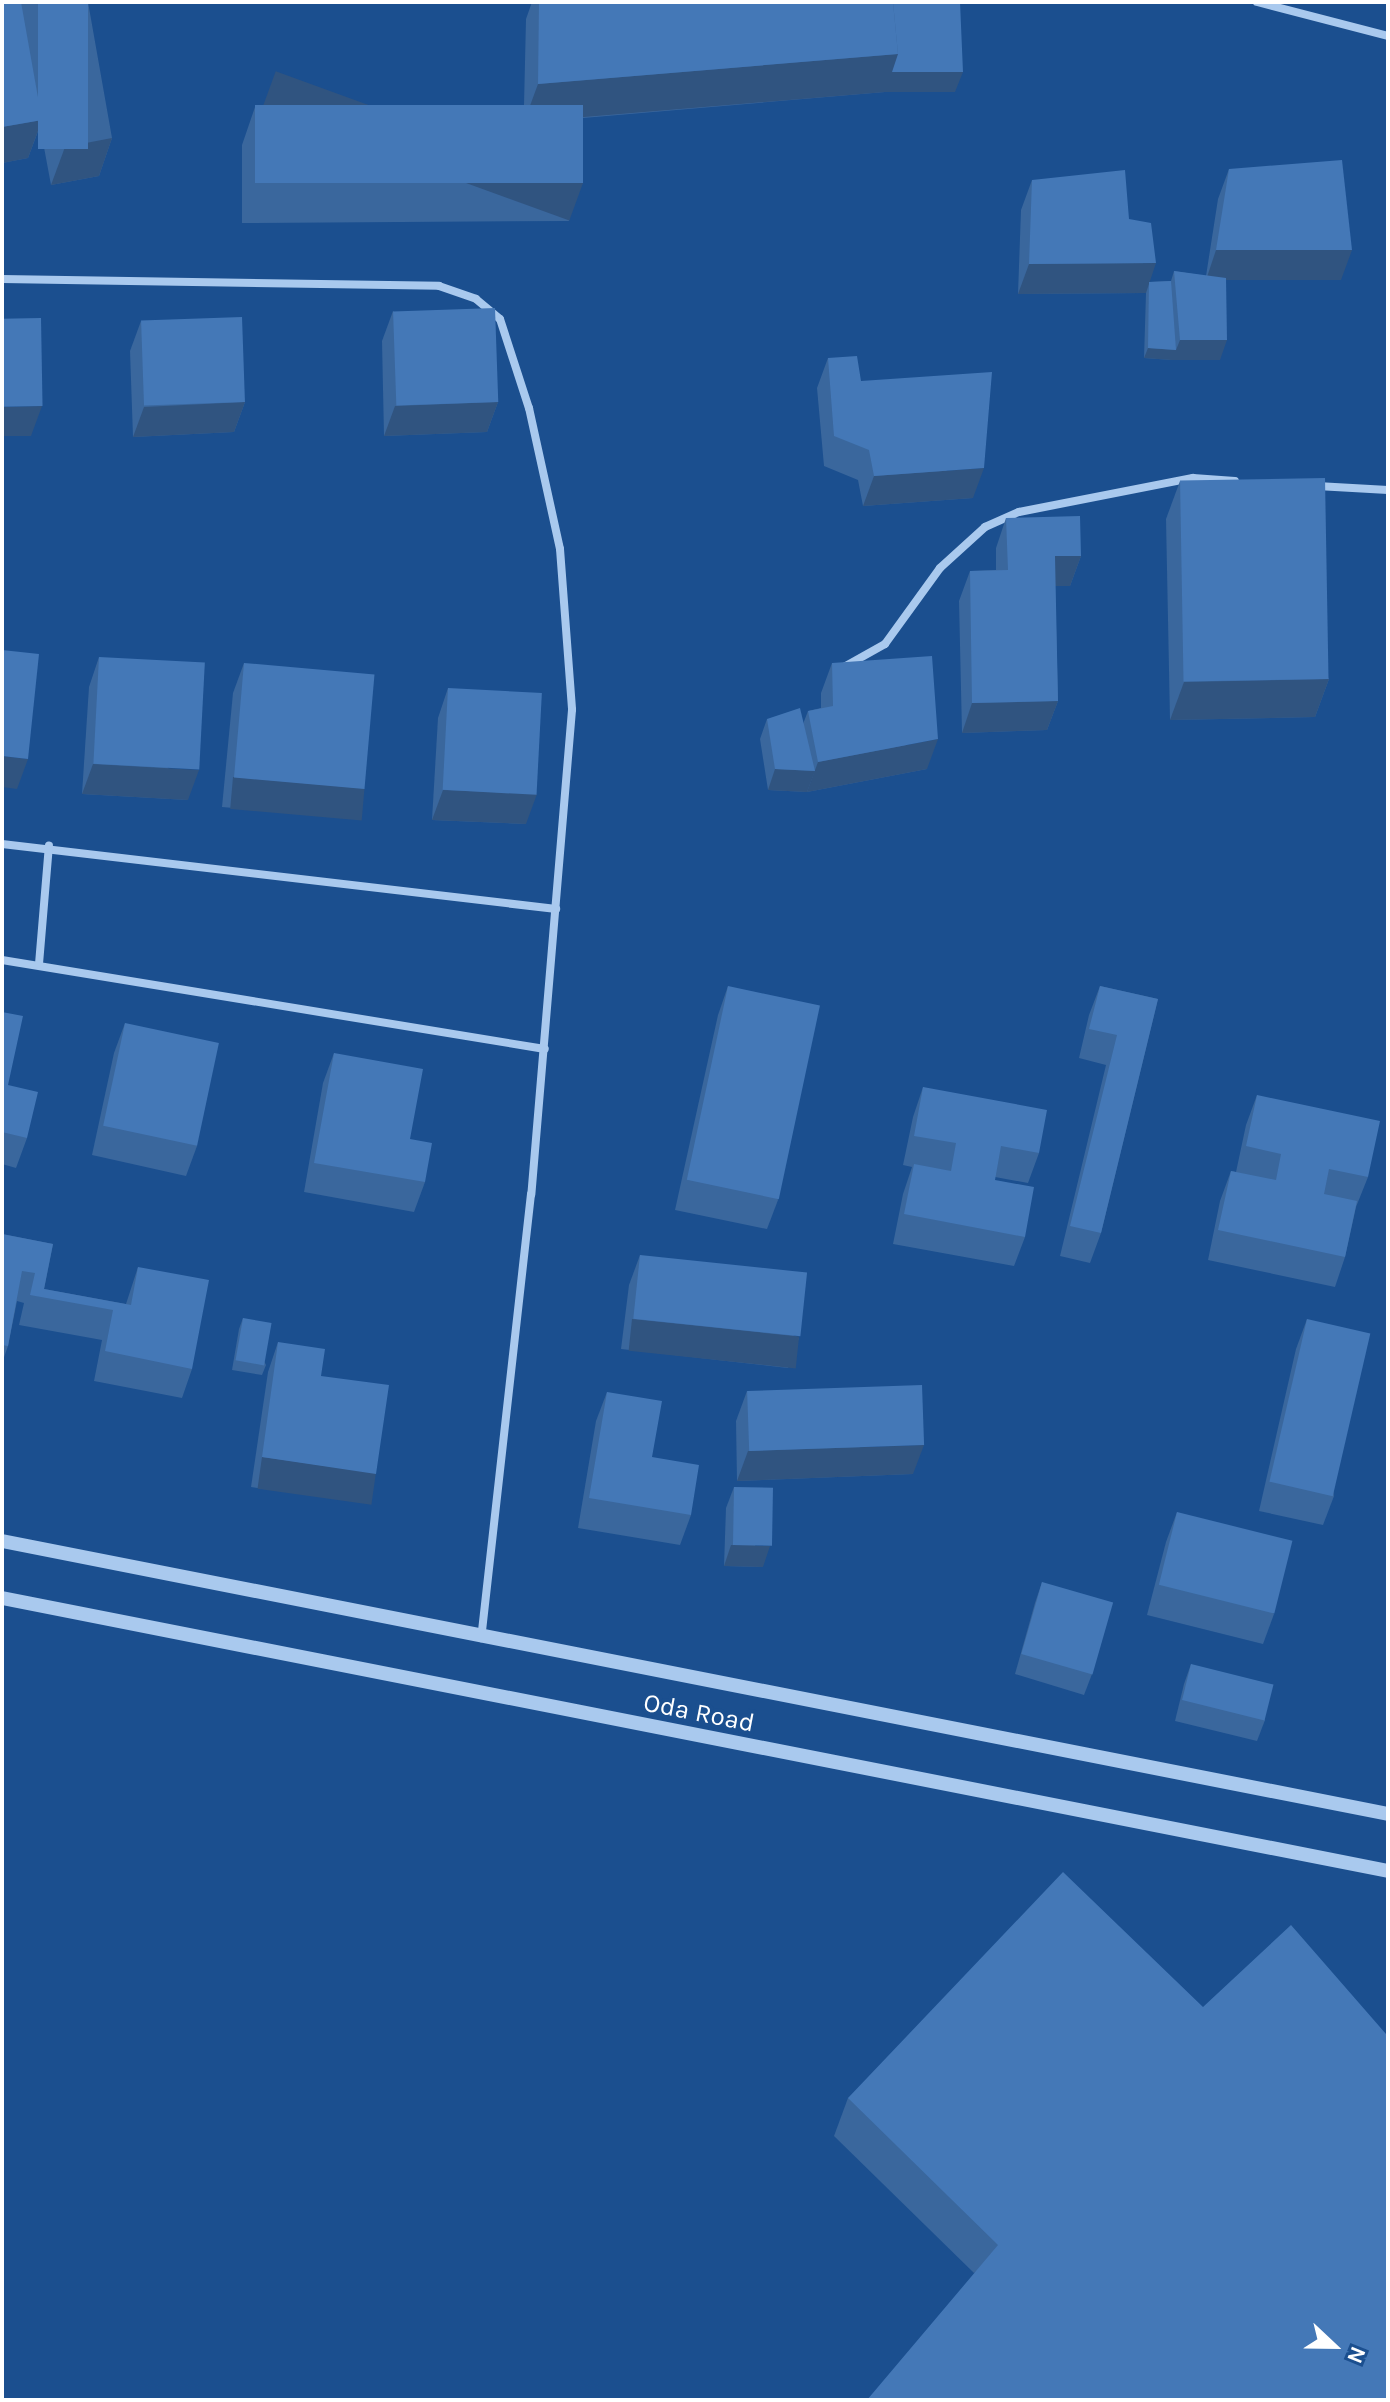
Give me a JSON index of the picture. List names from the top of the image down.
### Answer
{
  "streets": {
    "street": ["Oda Road"]
  },
  "north": "right"
}
